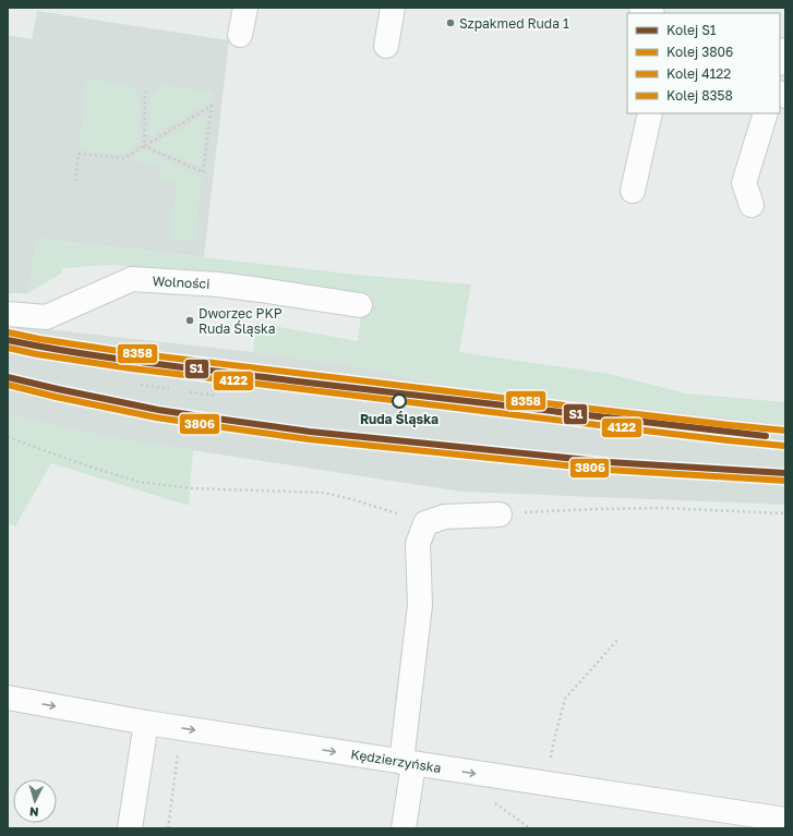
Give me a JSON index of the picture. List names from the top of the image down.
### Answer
{
  "streets": {
    "street": ["Wolności", "Kędzierzyńska"]
  },
  "one_way": ["Kędzierzyńska"],
  "places": ["Szpakmed Ruda 1", "Dworzec PKP Ruda Śląska", "Ruda Śląska"],
  "lines": [
    "rail line 8358",
    "rail line S1",
    "rail line 4122",
    "rail line 3806"
  ],
  "legend": [
    "Kolej S1",
    "Kolej 3806",
    "Kolej 4122",
    "Kolej 8358"
  ],
  "north": "bottom"
}
